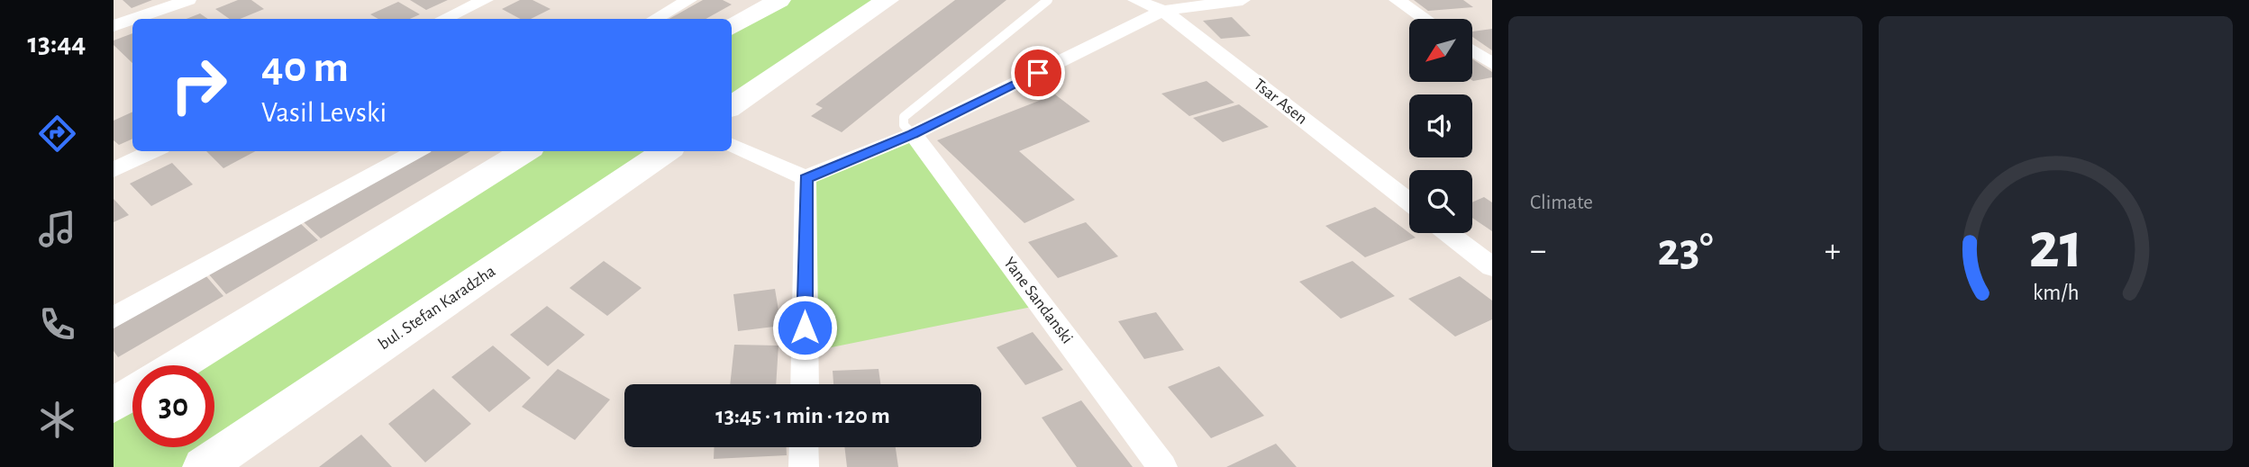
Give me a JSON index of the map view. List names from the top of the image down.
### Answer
{
  "streets": {
    "street": ["Tsar Asen", "Yane Sandanski", "bul. Stefan Karadzha"]
  },
  "north": "bottom left",
  "page": {
    "tabs": "13:44",
    "tile": "Climate",
    "turn": ["40 m", "Vasil Levski"],
    "heat": ["−", "23°", "+"],
    "limit": "30",
    "trip": "13:45 · 1 min · 120 m",
    "gauge": ["21", "km/h"]
  }
}
